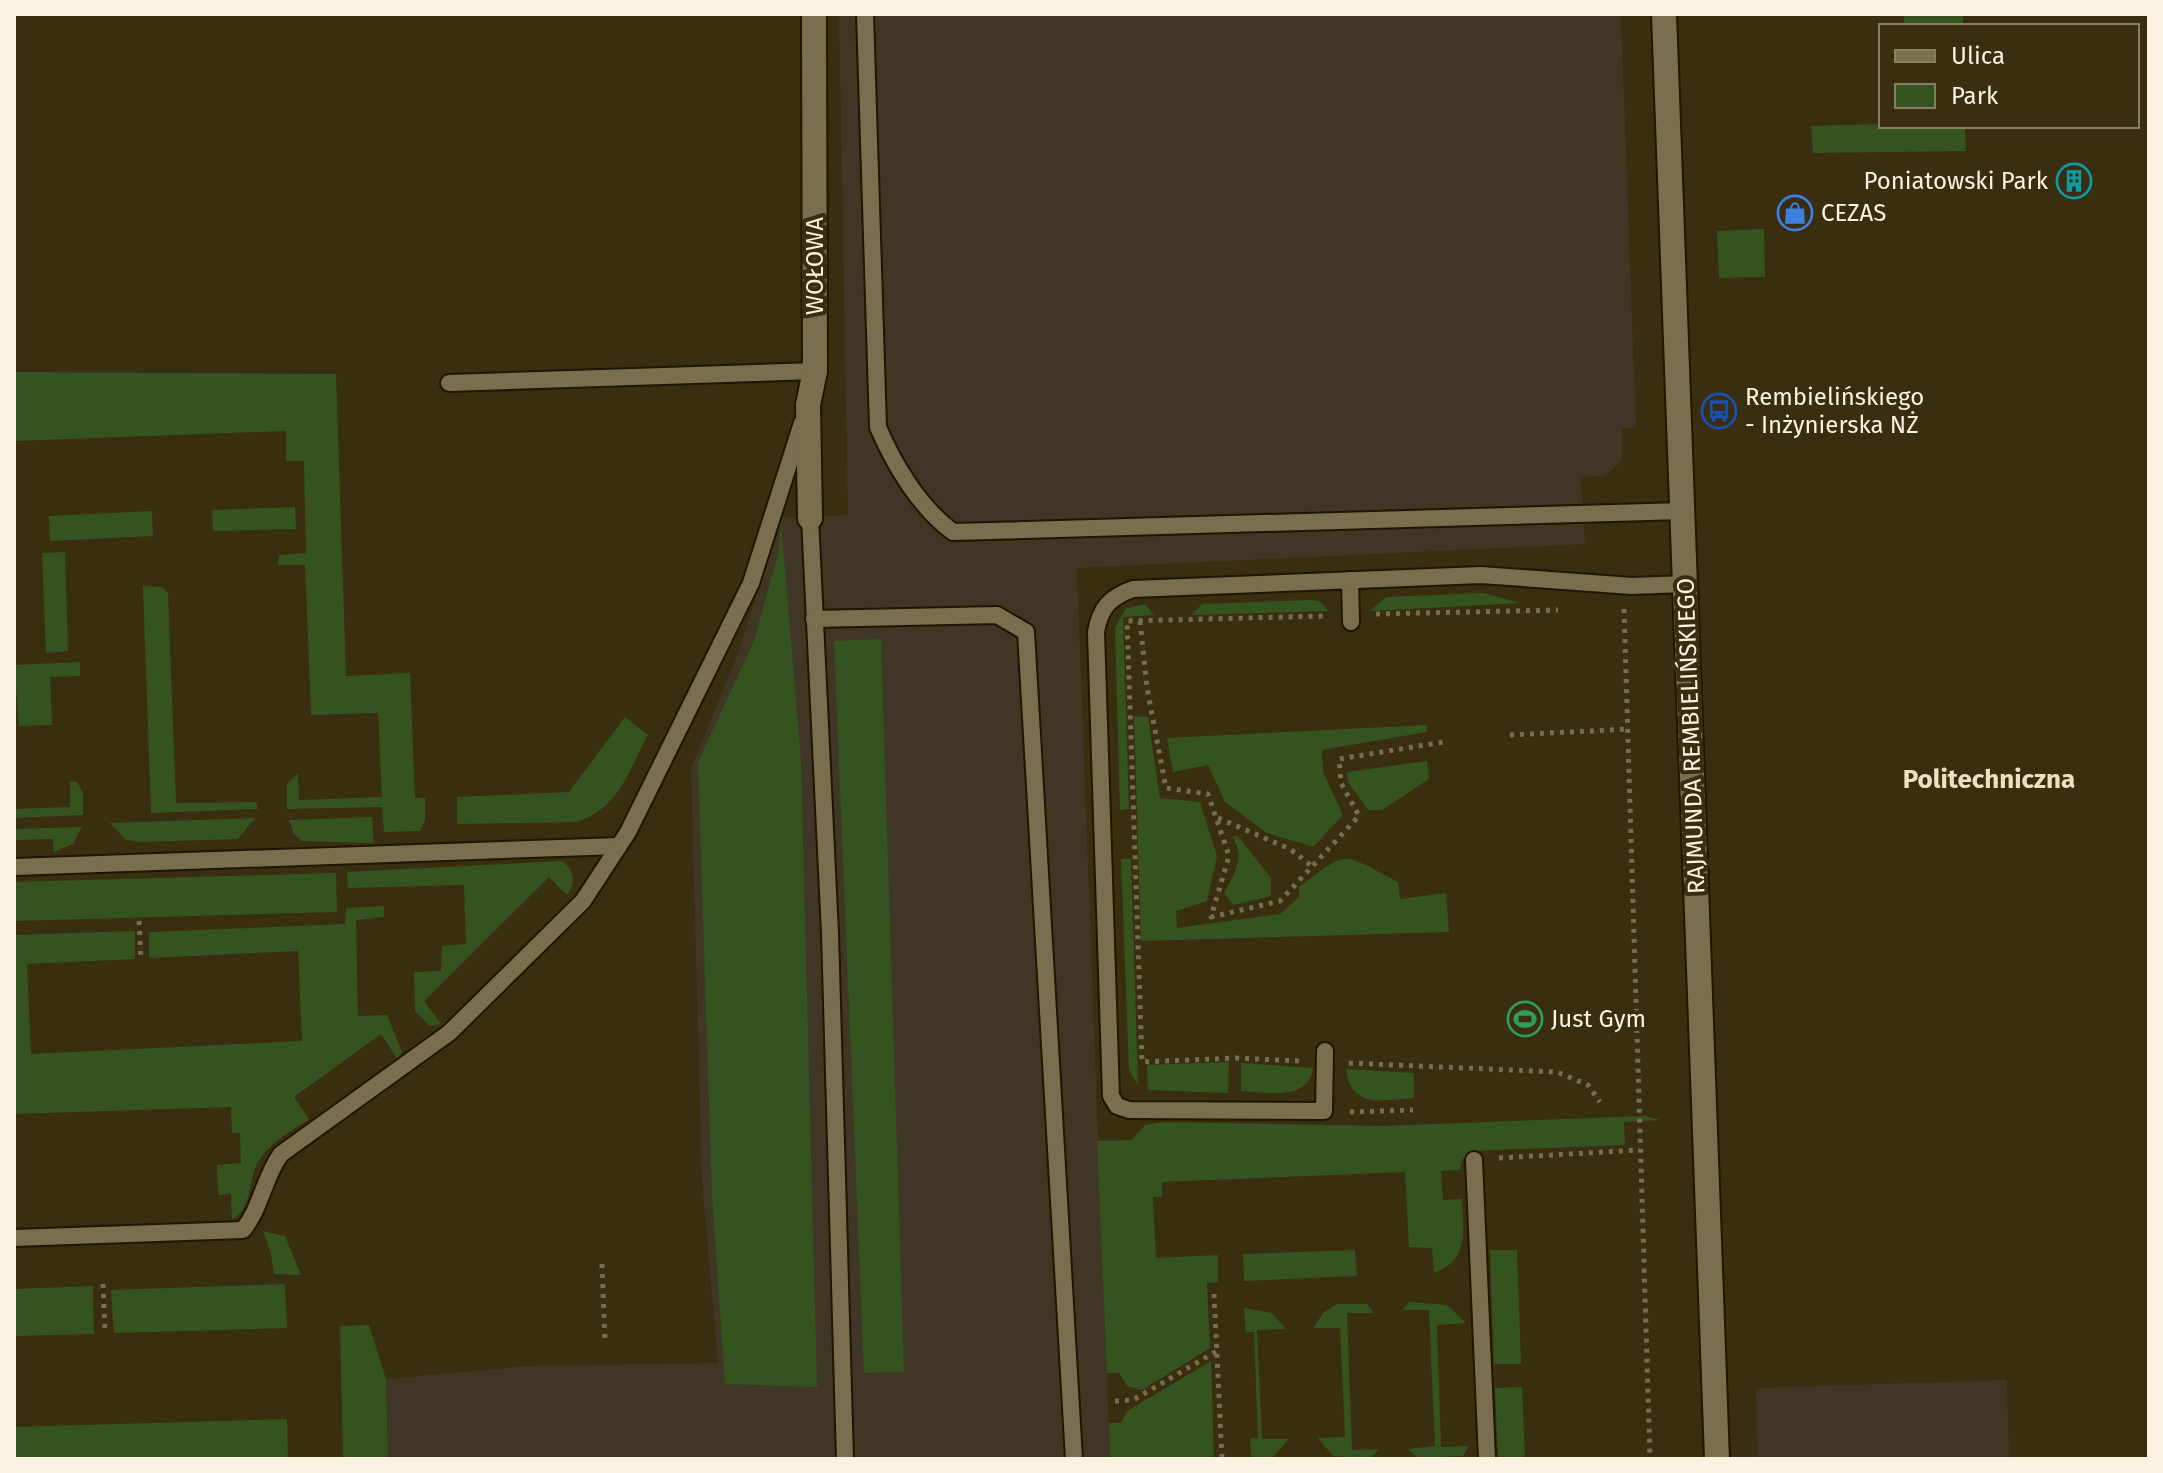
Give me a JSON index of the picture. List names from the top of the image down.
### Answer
{
  "streets": {
    "street": ["WOŁOWA", "RAJMUNDA REMBIELIŃSKIEGO"]
  },
  "districts": ["Politechniczna"],
  "places": {
    "building": ["Poniatowski Park"],
    "shop": ["CEZAS"],
    "bus stop": ["Rembielińskiego - Inżynierska NŻ"],
    "sports": ["Just Gym"]
  },
  "legend": ["Ulica", "Park"]
}
